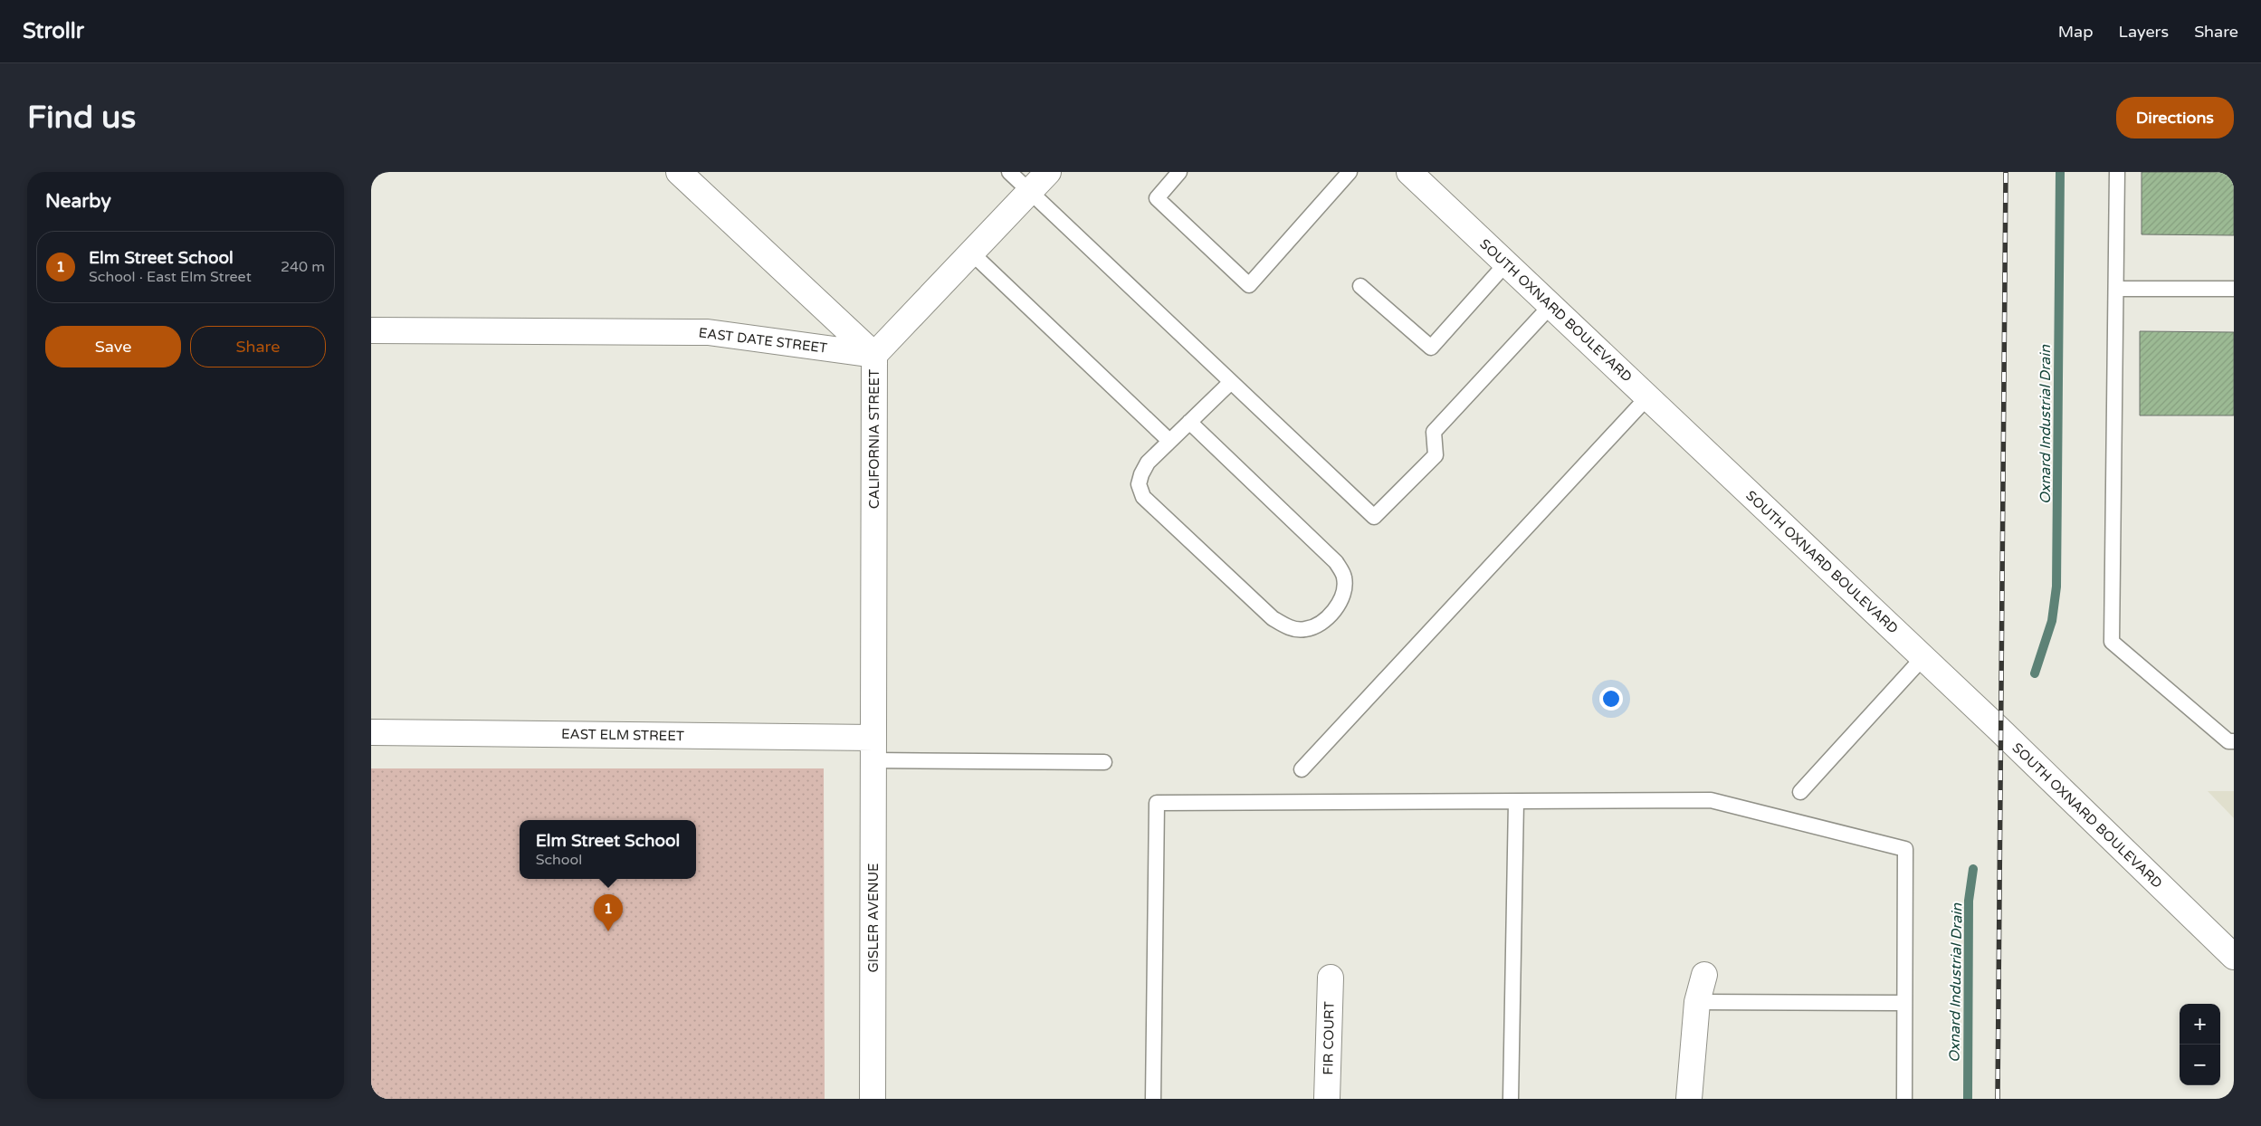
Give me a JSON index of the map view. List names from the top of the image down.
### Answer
{
  "streets": {
    "street": [
      "SOUTH OXNARD BOULEVARD",
      "EAST DATE STREET",
      "CALIFORNIA STREET",
      "EAST ELM STREET",
      "GISLER AVENUE",
      "FIR COURT"
    ]
  },
  "crossings": [
    ["EAST DATE STREET", "CALIFORNIA STREET"],
    ["CALIFORNIA STREET", "EAST ELM STREET"],
    ["CALIFORNIA STREET", "GISLER AVENUE"],
    ["EAST ELM STREET", "GISLER AVENUE"]
  ],
  "water": ["Oxnard Industrial Drain"],
  "page": {
    "header": "Strollr",
    "nav": ["Map", "Layers", "Share"],
    "buttons": [
      "Directions",
      ["Save", "Share"]
    ],
    "title": "Find us",
    "heading": "Nearby",
    "list": [
      {
        "mark": "1",
        "name": "Elm Street School",
        "note": "School · East Elm Street",
        "value": "240 m"
      }
    ],
    "popup": ["Elm Street School", "School"],
    "pins": "1",
    "map_buttons": ["+", "−"]
  }
}
